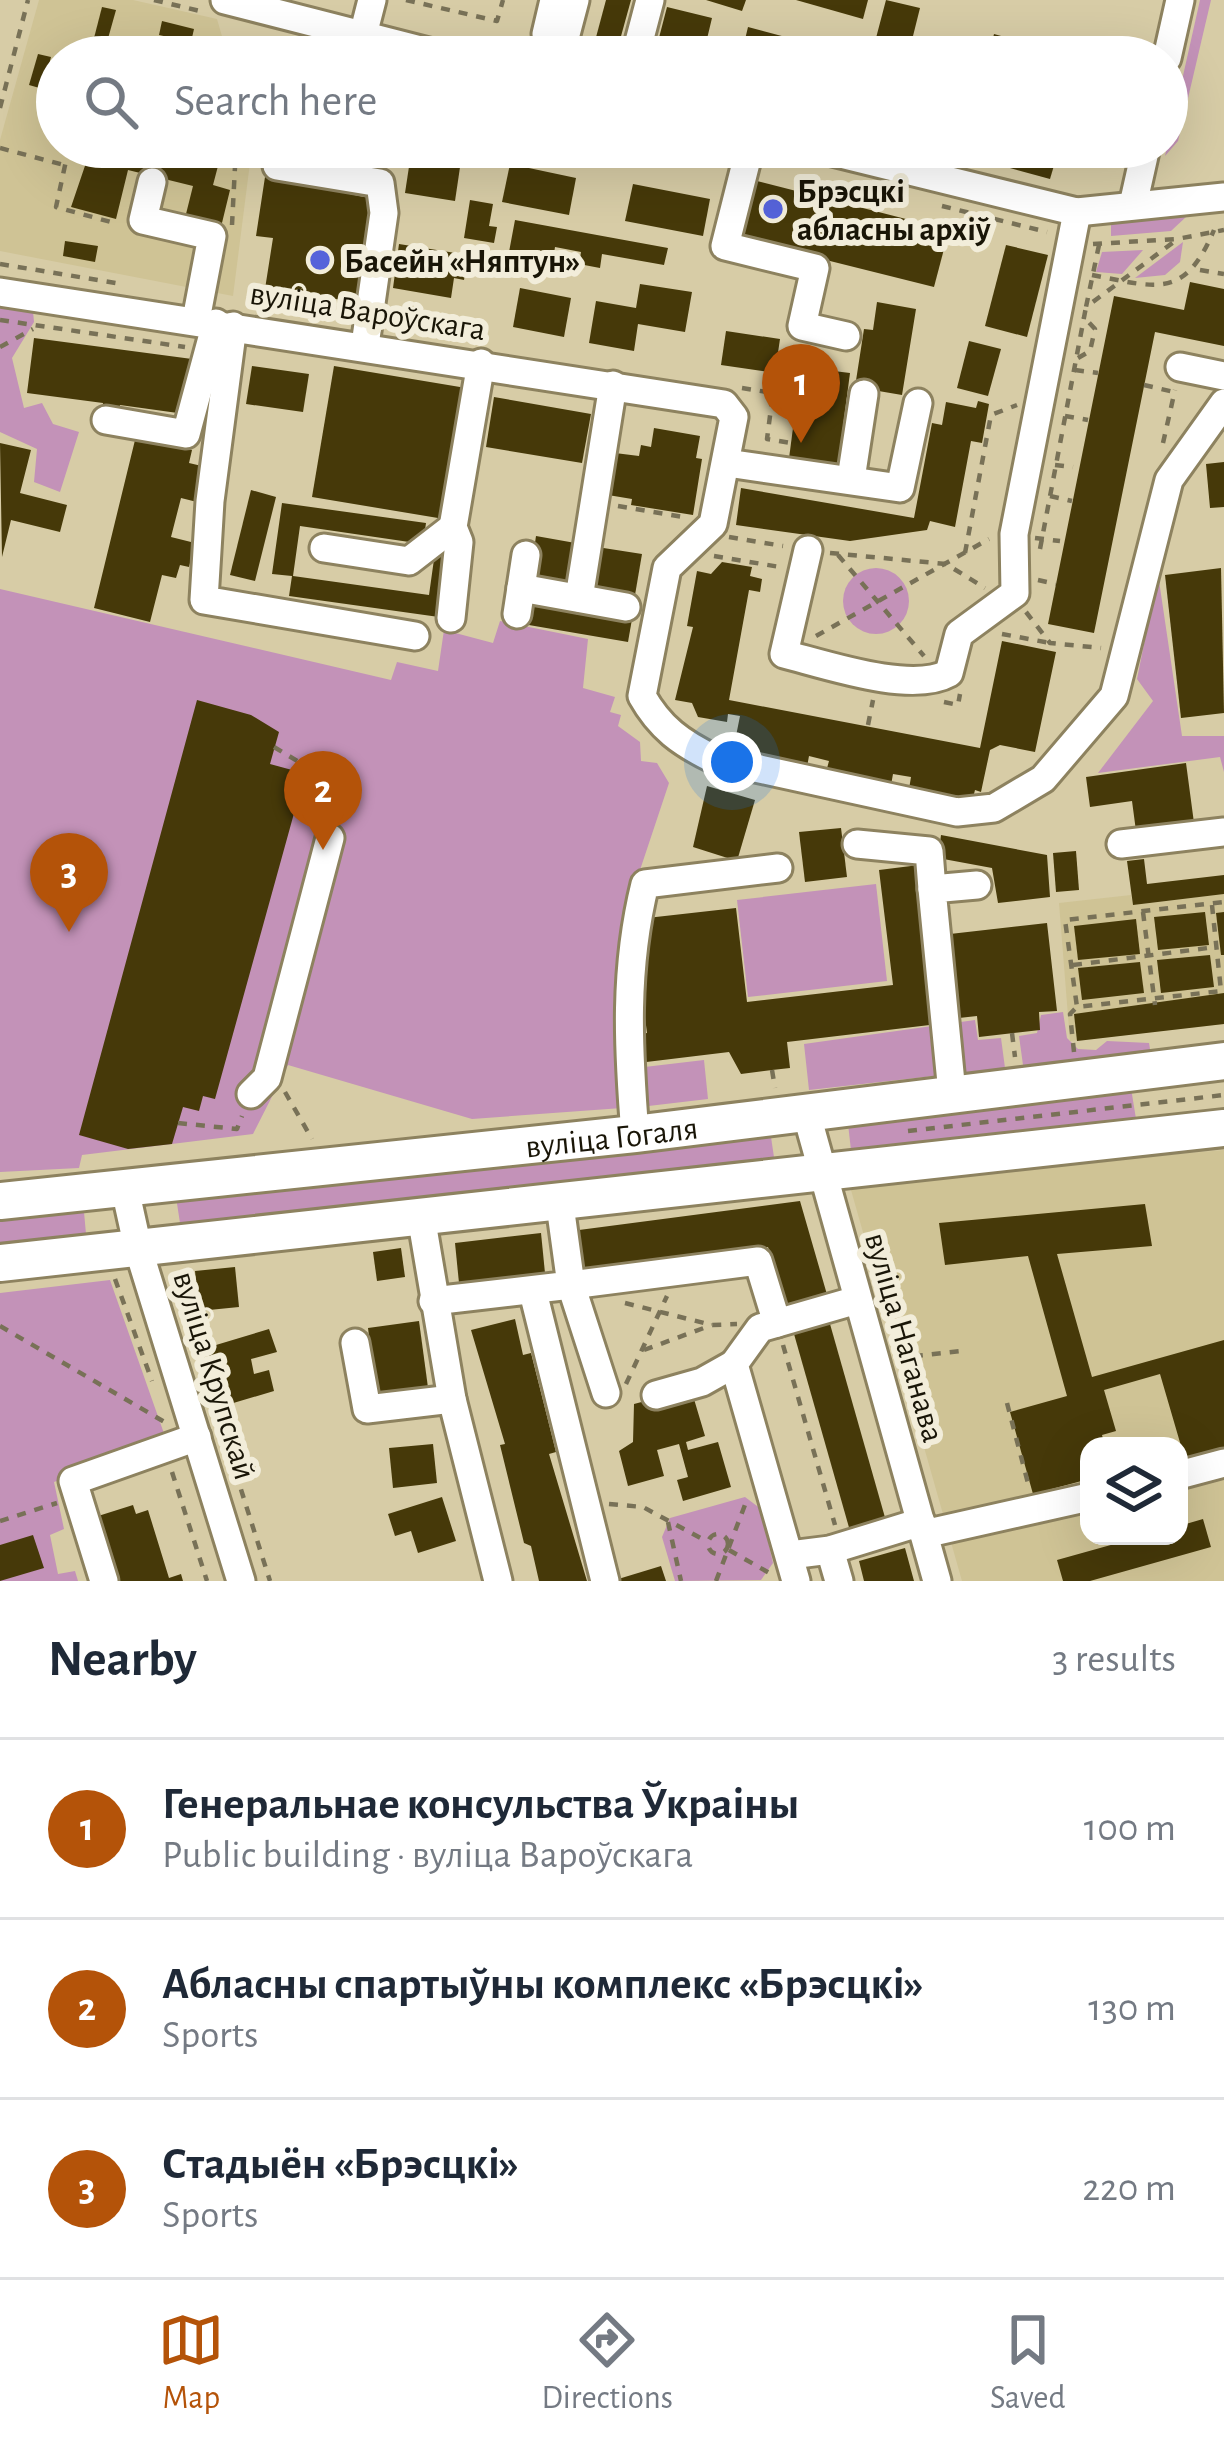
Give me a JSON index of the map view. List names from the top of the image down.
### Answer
{
  "streets": {
    "main road": ["вуліца Гогаля"],
    "street": ["вуліца Вароўскага", "вуліца Наганава", "вуліца Крупскай"]
  },
  "crossings": [
    ["вуліца Гогаля", "вуліца Наганава"],
    ["вуліца Гогаля", "вуліца Крупскай"]
  ],
  "places": ["Брэсцкі абласны архіў", "Басейн «Няптун»"],
  "page": {
    "search": "Search here",
    "pins": ["1", "2", "3"],
    "heading": ["Nearby", "3 results"],
    "list": [
      {
        "mark": "1",
        "name": "Генеральнае консульства Ўкраіны",
        "note": "Public building · вуліца Вароўскага",
        "value": "100 m"
      },
      {
        "mark": "2",
        "name": "Абласны спартыўны комплекс «Брэсцкі»",
        "note": "Sports",
        "value": "130 m"
      },
      {
        "mark": "3",
        "name": "Стадыён «Брэсцкі»",
        "note": "Sports",
        "value": "220 m"
      }
    ],
    "nav": ["Map", "Directions", "Saved"]
  }
}
